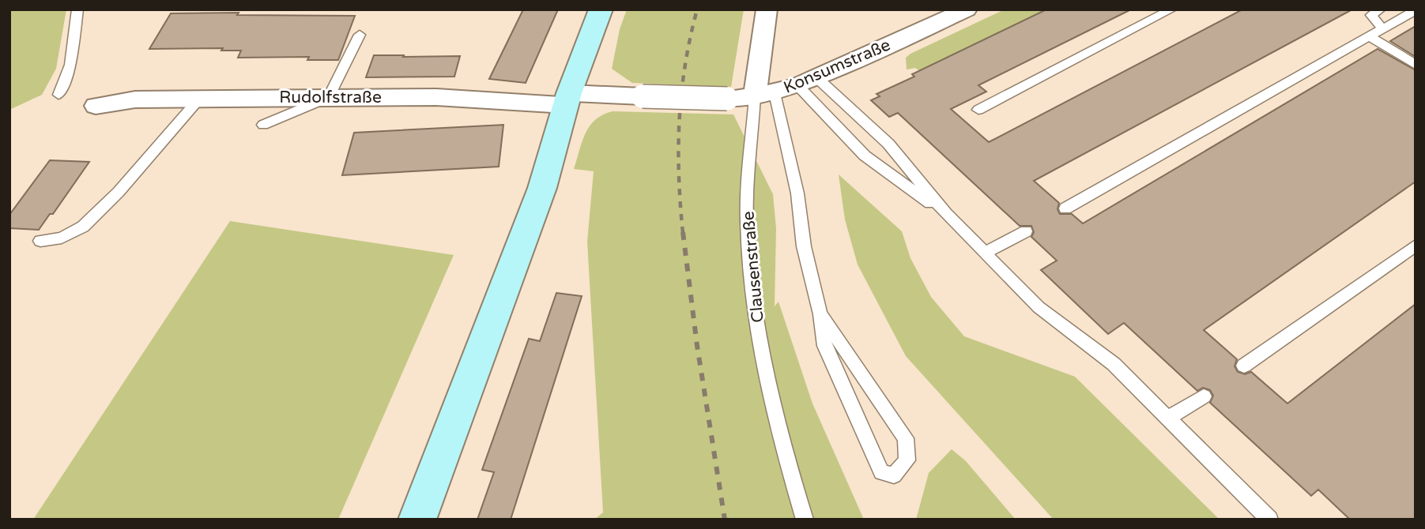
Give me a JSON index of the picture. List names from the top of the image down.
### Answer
{
  "streets": {
    "street": ["Konsumstraße", "Rudolfstraße", "Clausenstraße"]
  },
  "crossings": [
    ["Konsumstraße", "Rudolfstraße"],
    ["Konsumstraße", "Clausenstraße"]
  ]
}
